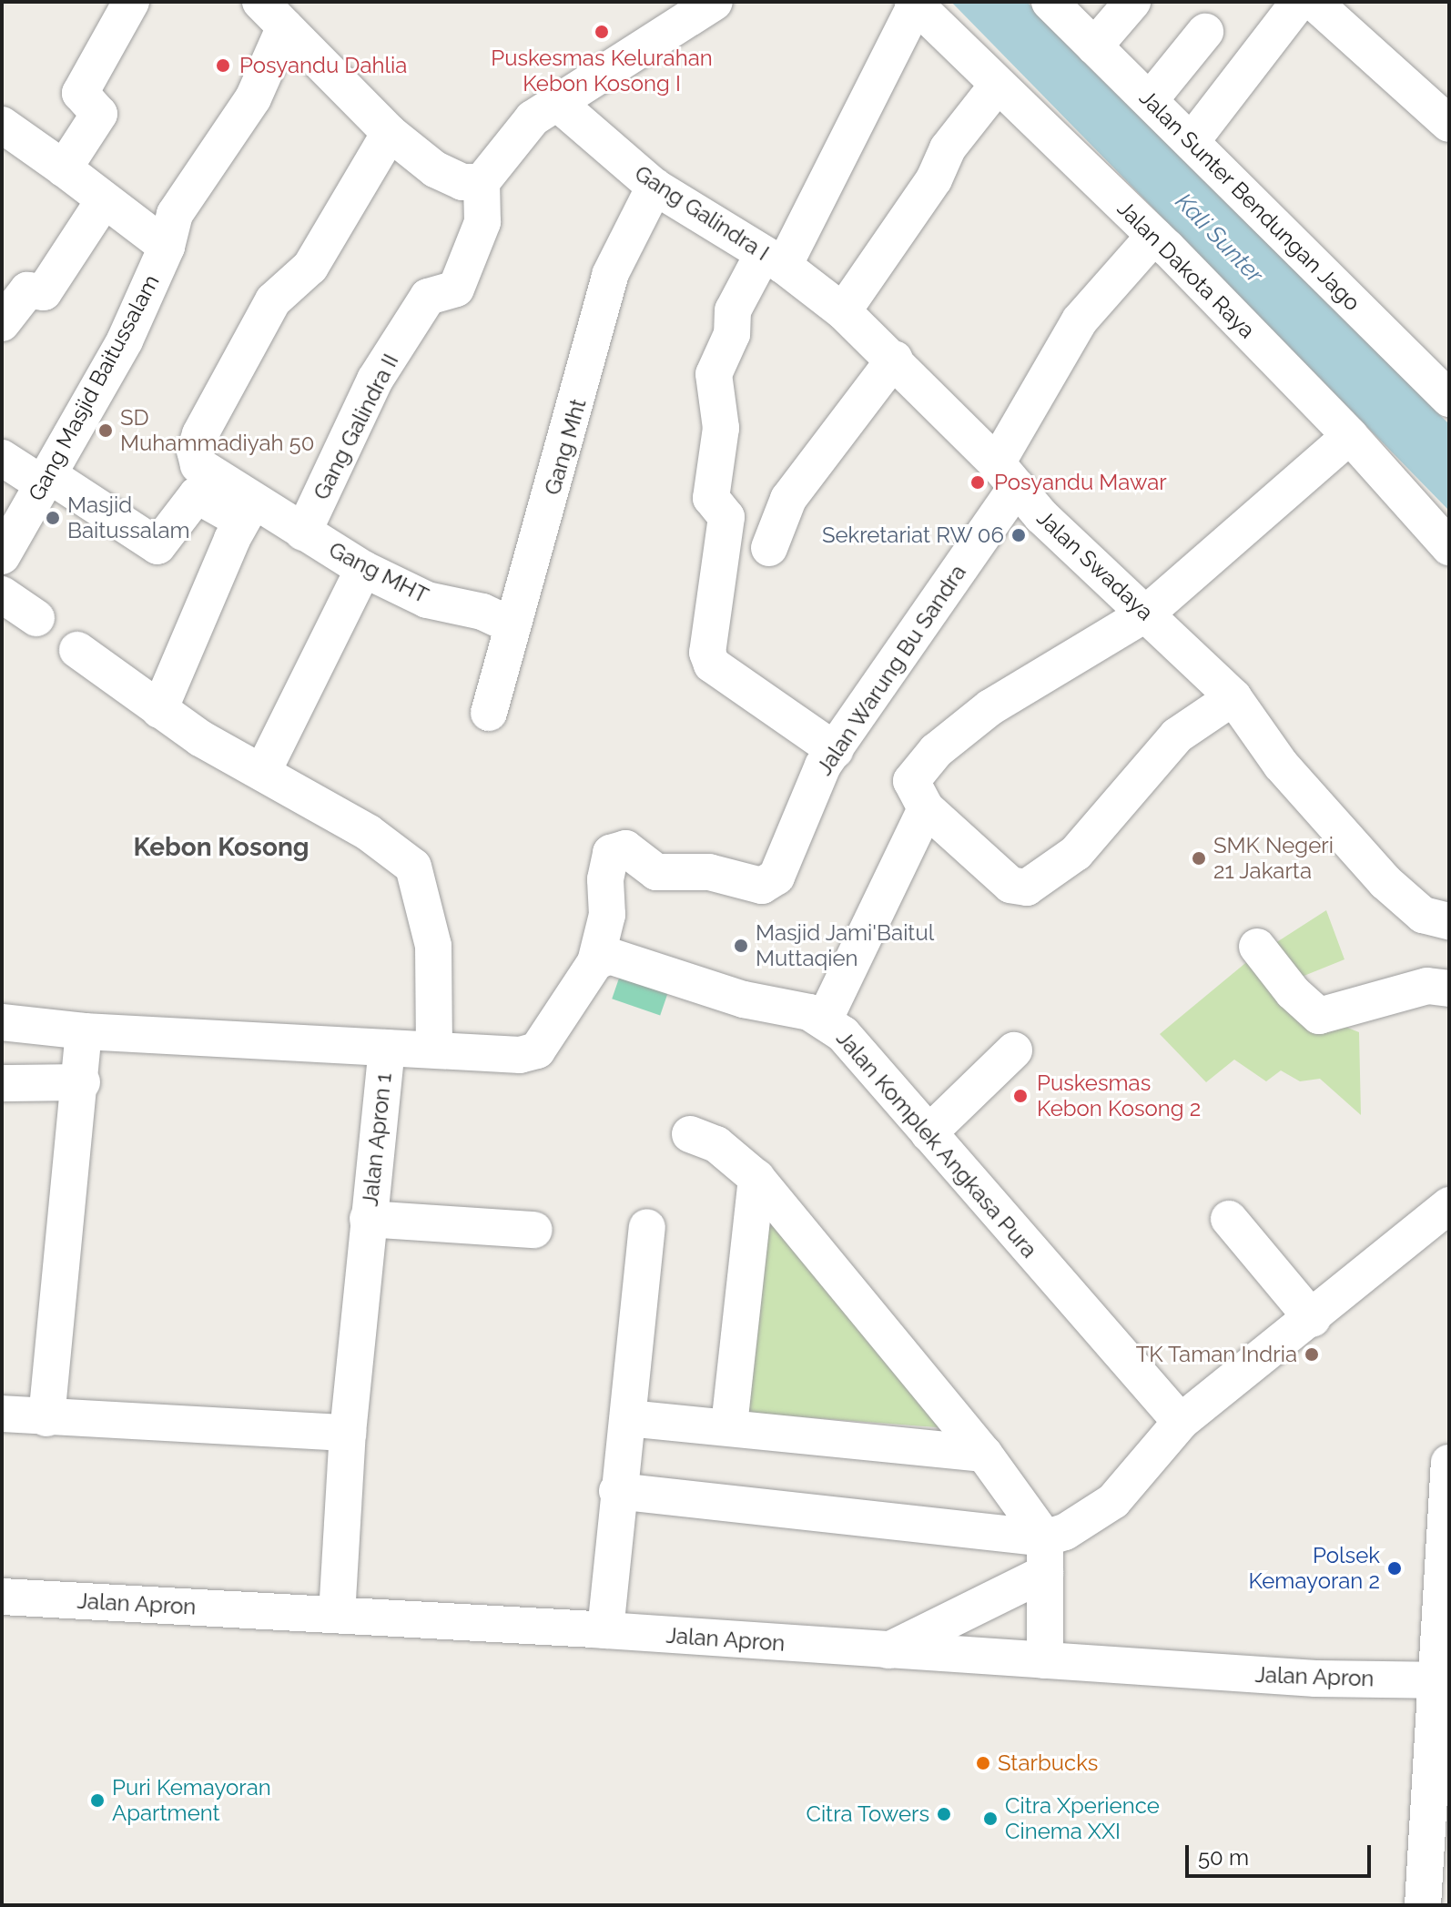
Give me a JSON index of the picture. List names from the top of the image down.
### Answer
{
  "streets": {
    "street": [
      "Jalan Sunter Bendungan Jago",
      "Gang Galindra I",
      "Jalan Dakota Raya",
      "Gang Masjid Baitussalam",
      "Gang Galindra II",
      "Gang Mht",
      "Jalan Swadaya",
      "Gang MHT",
      "Jalan Warung Bu Sandra",
      "Jalan Apron 1",
      "Jalan Komplek Angkasa Pura",
      "Jalan Apron"
    ]
  },
  "crossings": [
    ["Gang Galindra I", "Gang Mht"],
    ["Gang Galindra I", "Jalan Swadaya"],
    ["Jalan Dakota Raya", "Jalan Warung Bu Sandra"],
    ["Gang Masjid Baitussalam", "Gang MHT"],
    ["Gang Galindra II", "Gang MHT"],
    ["Gang Mht", "Gang MHT"],
    ["Jalan Swadaya", "Jalan Warung Bu Sandra"],
    ["Jalan Warung Bu Sandra", "Jalan Komplek Angkasa Pura"],
    ["Jalan Apron 1", "Jalan Apron"]
  ],
  "districts": ["Kebon Kosong"],
  "water": ["Kali Sunter"],
  "places": [
    "Puskesmas Kelurahan Kebon Kosong I",
    "Posyandu Dahlia",
    "SD Muhammadiyah 50",
    "Posyandu Mawar",
    "Masjid Baitussalam",
    "Sekretariat RW 06",
    "SMK Negeri 21 Jakarta",
    "Masjid Jami'Baitul Muttaqien",
    "Puskesmas Kebon Kosong 2",
    "TK Taman Indria",
    "Polsek Kemayoran 2",
    "Starbucks",
    "Puri Kemayoran Apartment",
    "Citra Towers",
    "Citra Xperience Cinema XXI"
  ],
  "scale_bar": "50 m"
}
